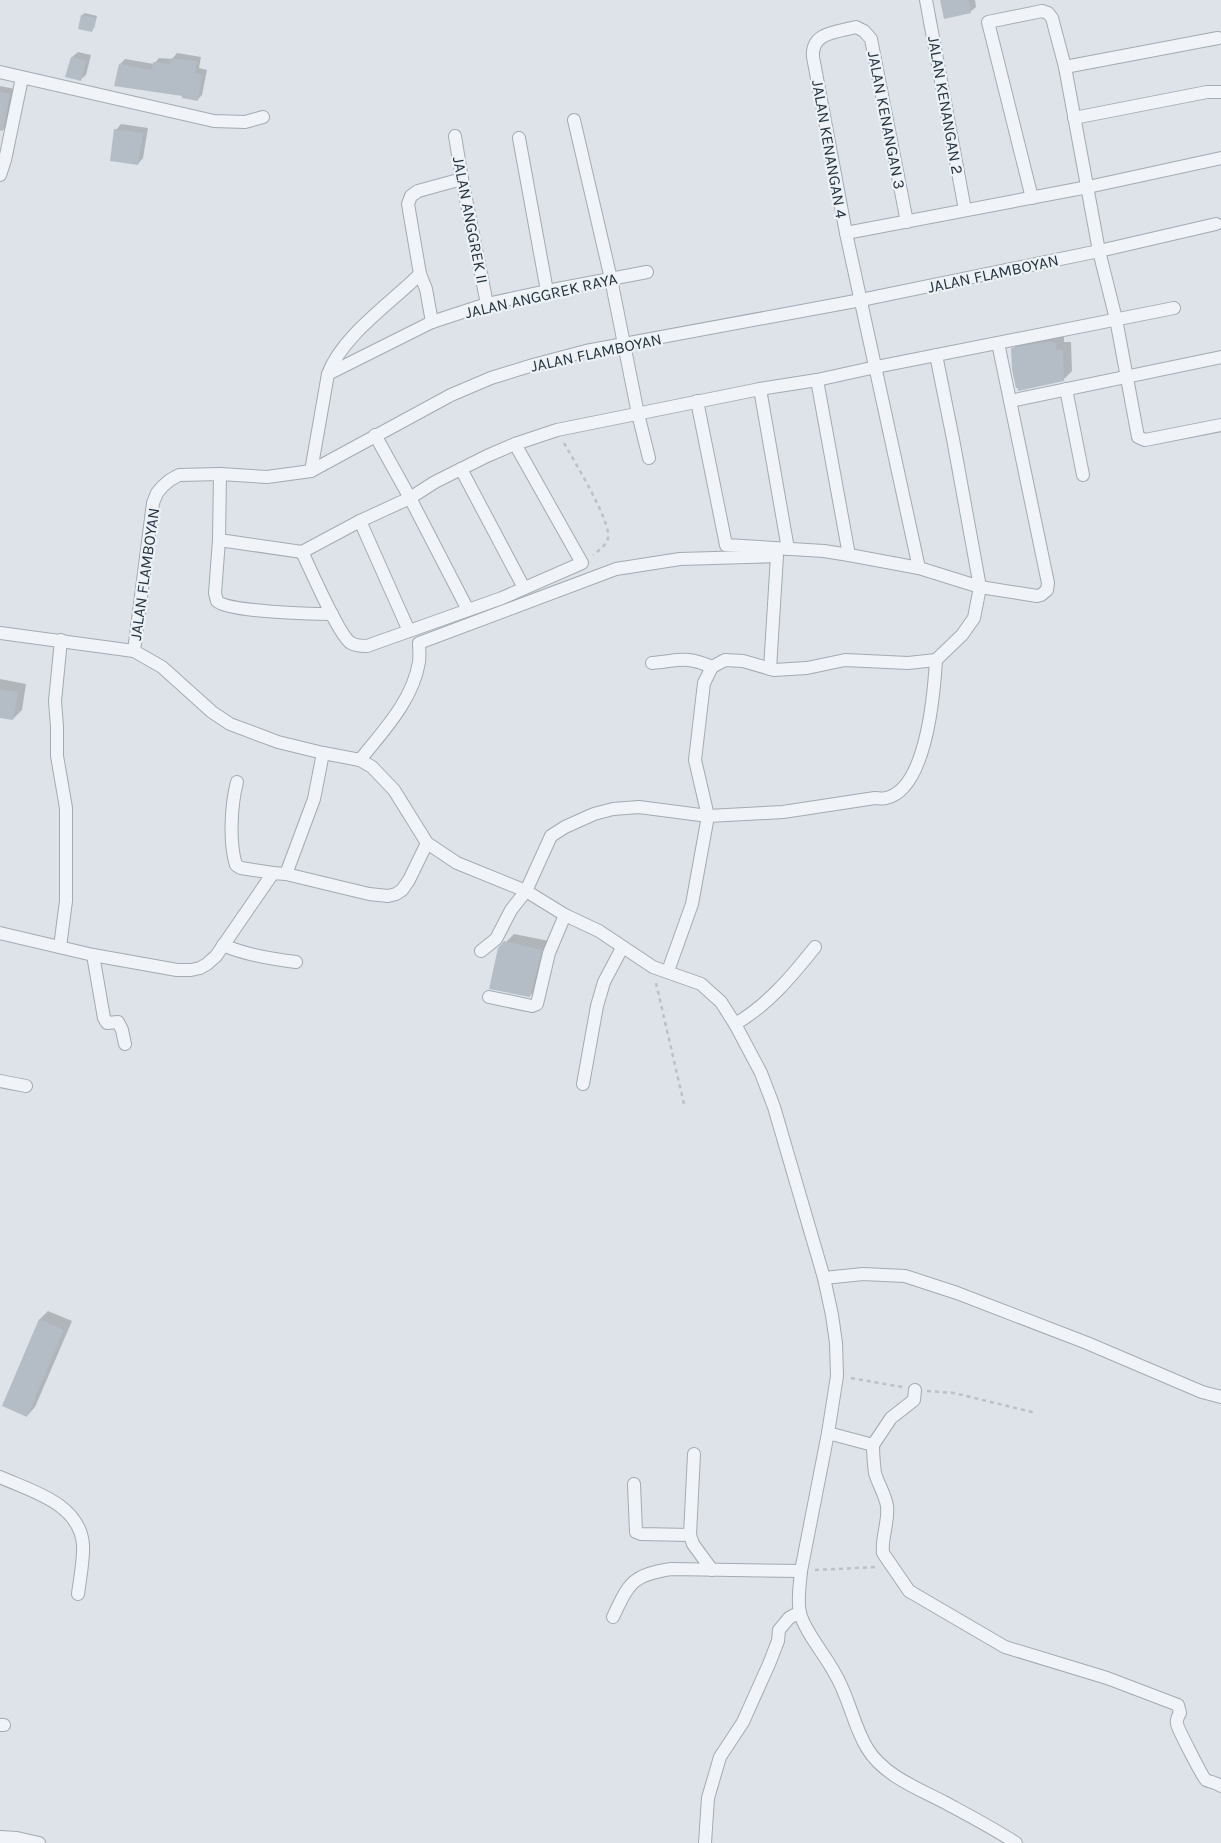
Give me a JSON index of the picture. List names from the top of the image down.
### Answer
{
  "streets": {
    "street": [
      "JALAN KENANGAN 2",
      "JALAN KENANGAN 3",
      "JALAN KENANGAN 4",
      "JALAN ANGGREK II",
      "JALAN FLAMBOYAN",
      "JALAN ANGGREK RAYA"
    ]
  },
  "crossings": [
    ["JALAN KENANGAN 3", "JALAN KENANGAN 4"],
    ["JALAN KENANGAN 4", "JALAN FLAMBOYAN"],
    ["JALAN ANGGREK II", "JALAN ANGGREK RAYA"]
  ]
}
